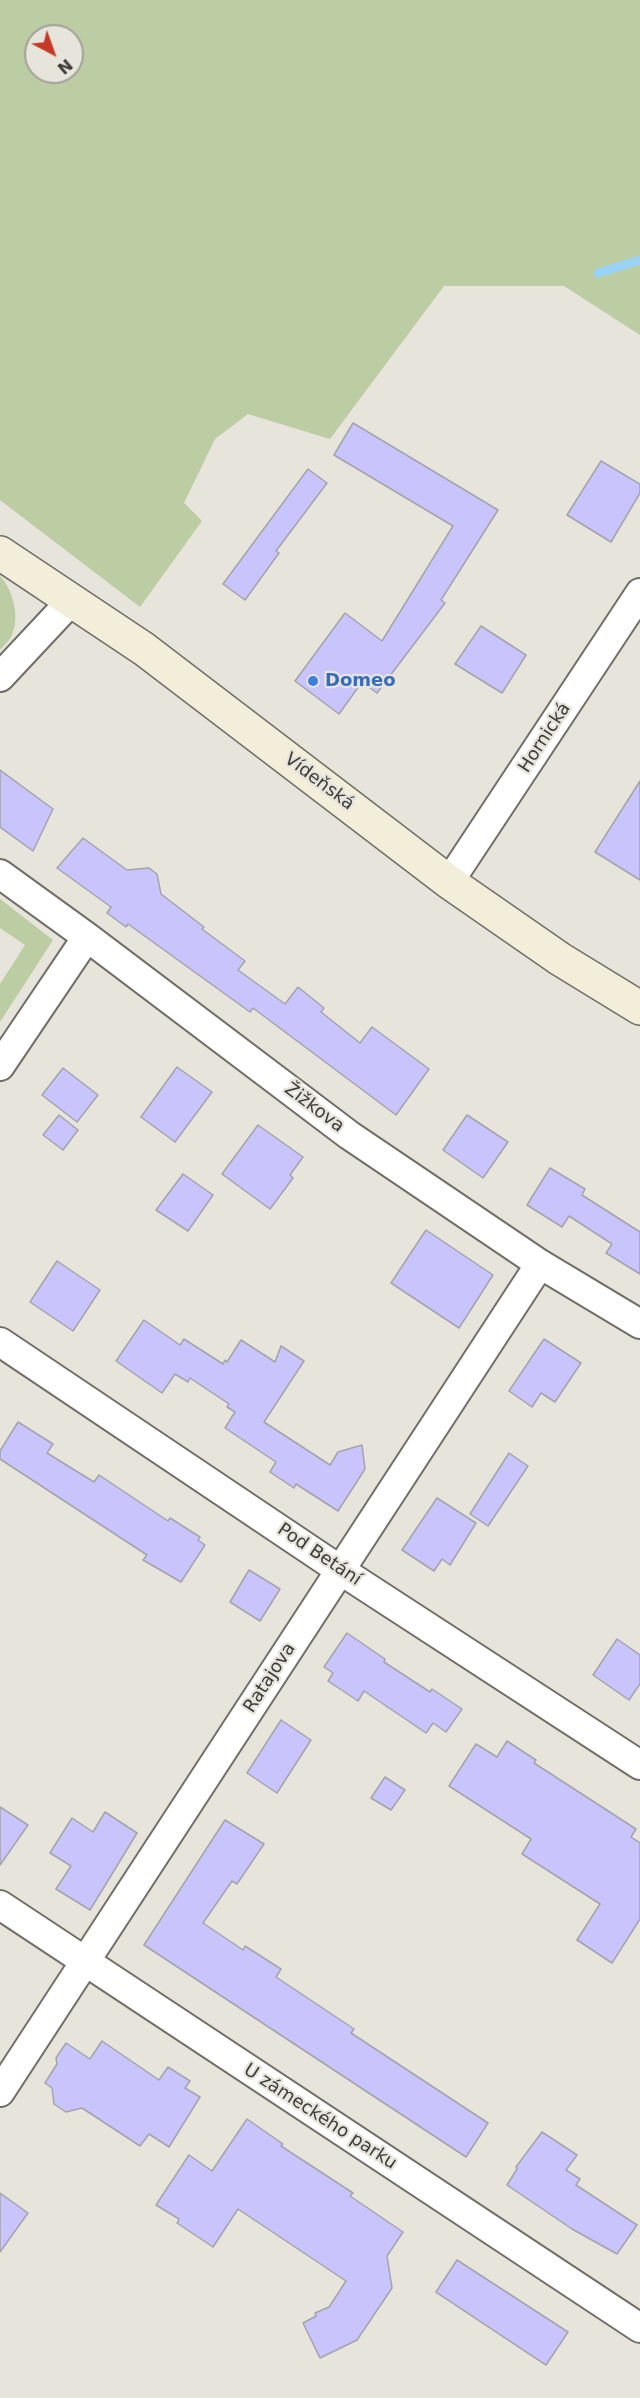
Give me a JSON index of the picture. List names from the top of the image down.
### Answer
{
  "streets": {
    "main road": ["Vídeňská"],
    "street": [
      "Hornická",
      "Žižkova",
      "Pod Betání",
      "Ratajova",
      "U zámeckého parku"
    ]
  },
  "crossings": [
    ["Hornická", "Vídeňská"],
    ["Žižkova", "Ratajova"],
    ["Pod Betání", "Ratajova"],
    ["Ratajova", "U zámeckého parku"]
  ],
  "places": ["Domeo"],
  "north": "bottom right"
}
